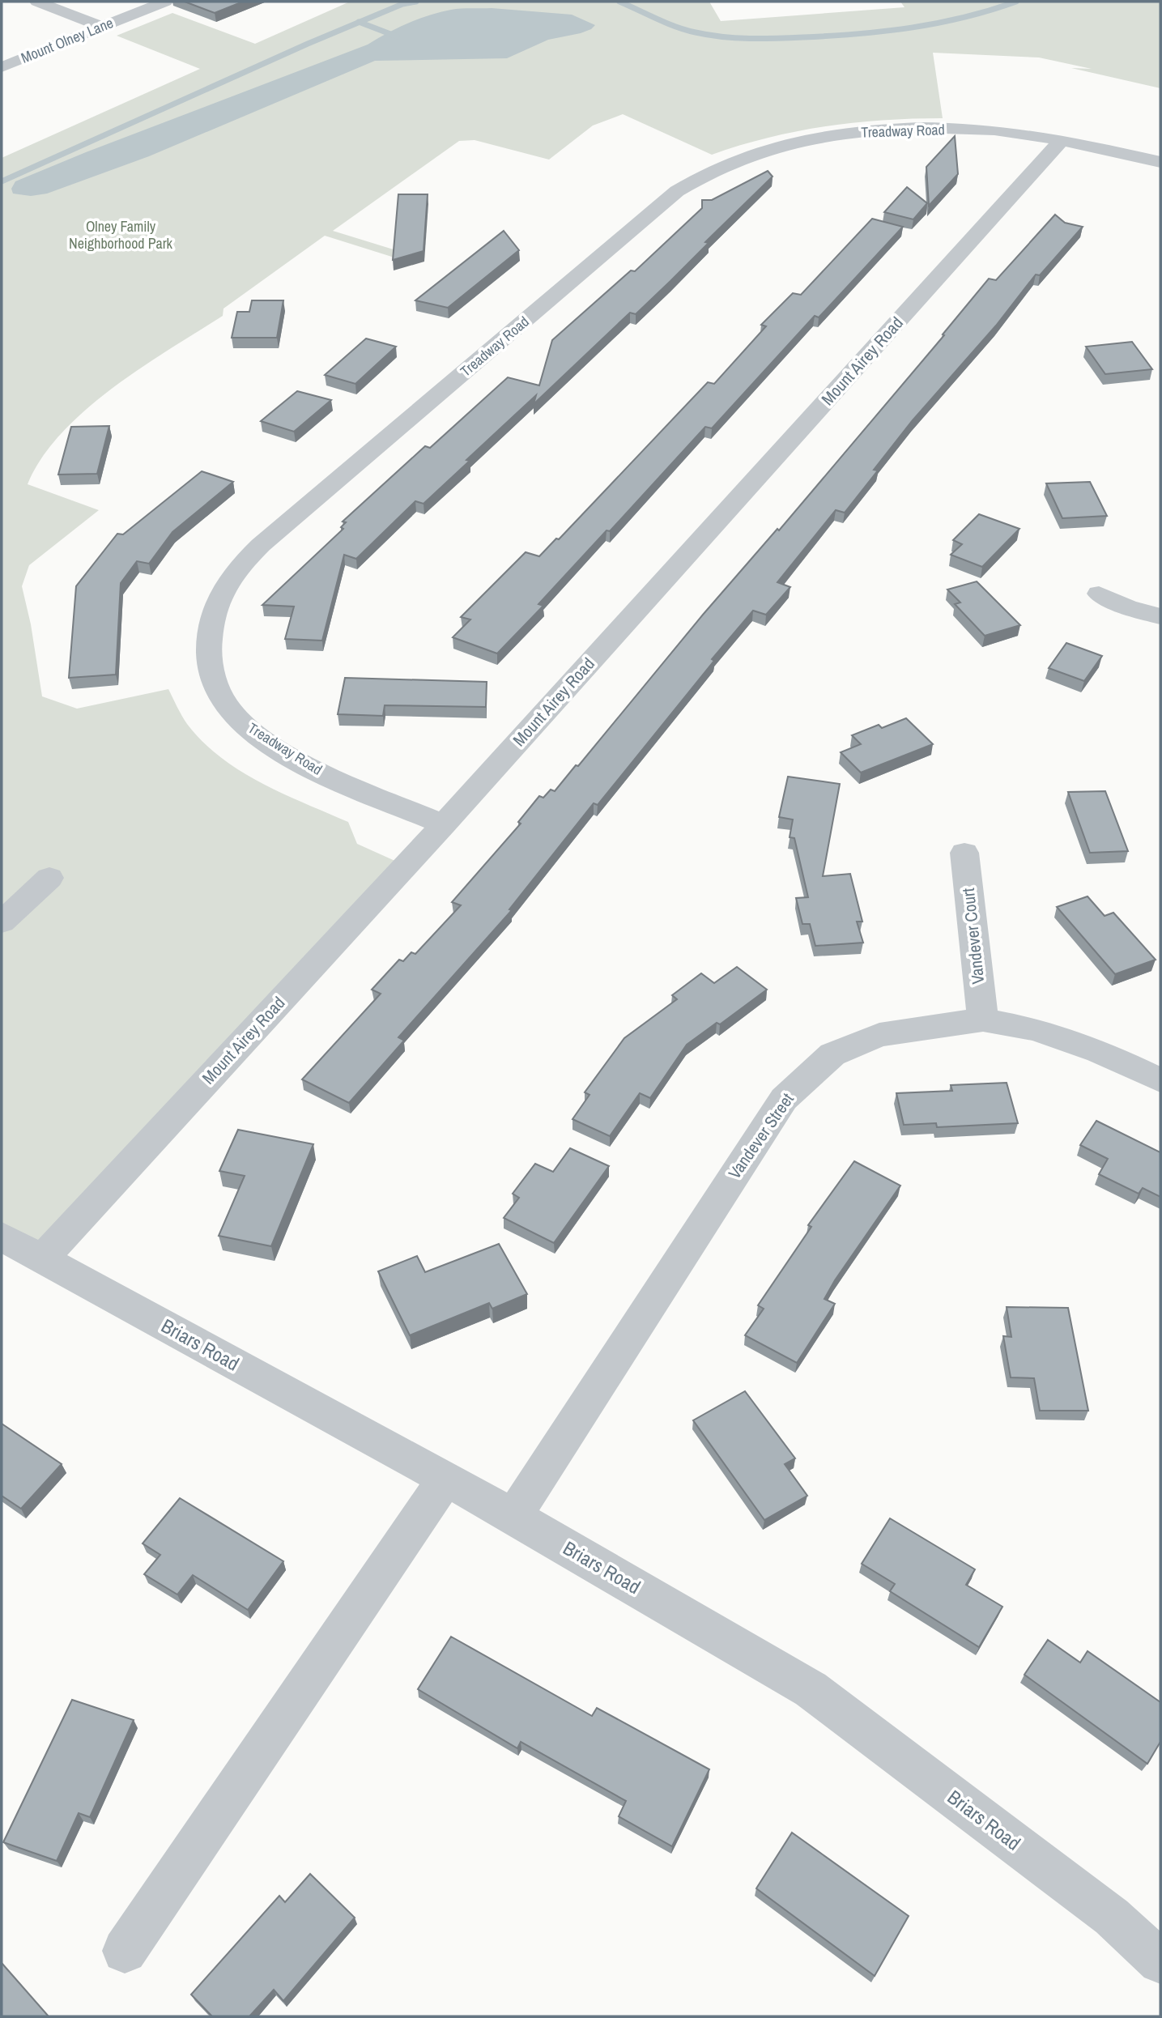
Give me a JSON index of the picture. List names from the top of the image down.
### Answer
{
  "streets": {
    "street": [
      "Mount Olney Lane",
      "Treadway Road",
      "Mount Airey Road",
      "Vandever Court",
      "Vandever Street",
      "Briars Road"
    ]
  },
  "crossings": [
    ["Treadway Road", "Mount Airey Road"],
    ["Mount Airey Road", "Briars Road"],
    ["Vandever Court", "Vandever Street"],
    ["Vandever Street", "Briars Road"]
  ],
  "parks": ["Olney Family Neighborhood Park"]
}
